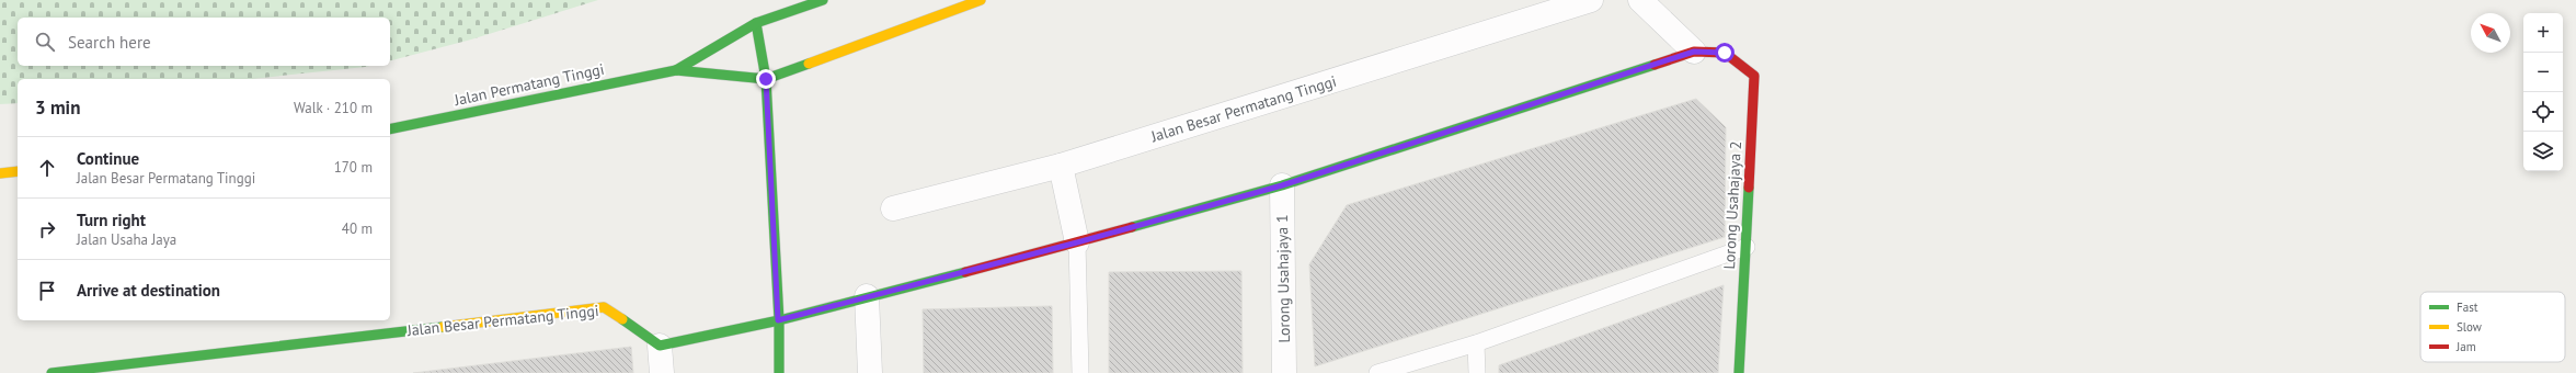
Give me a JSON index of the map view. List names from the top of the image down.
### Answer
{
  "streets": {
    "main road": ["Jalan Permatang Tinggi", "Jalan Besar Permatang Tinggi", "Lorong Usahajaya 2"],
    "street": ["Lorong Usahajaya 1"]
  },
  "legend": ["Fast", "Slow", "Jam"],
  "north": "top left",
  "page": {
    "map_buttons": ["+", "−"],
    "search": "Search here",
    "heading": ["3 min", "Walk · 210 m"],
    "list": [
      ["Continue", "Jalan Besar Permatang Tinggi", "170 m"],
      ["Turn right", "Jalan Usaha Jaya", "40 m"],
      "Arrive at destination"
    ]
  }
}
